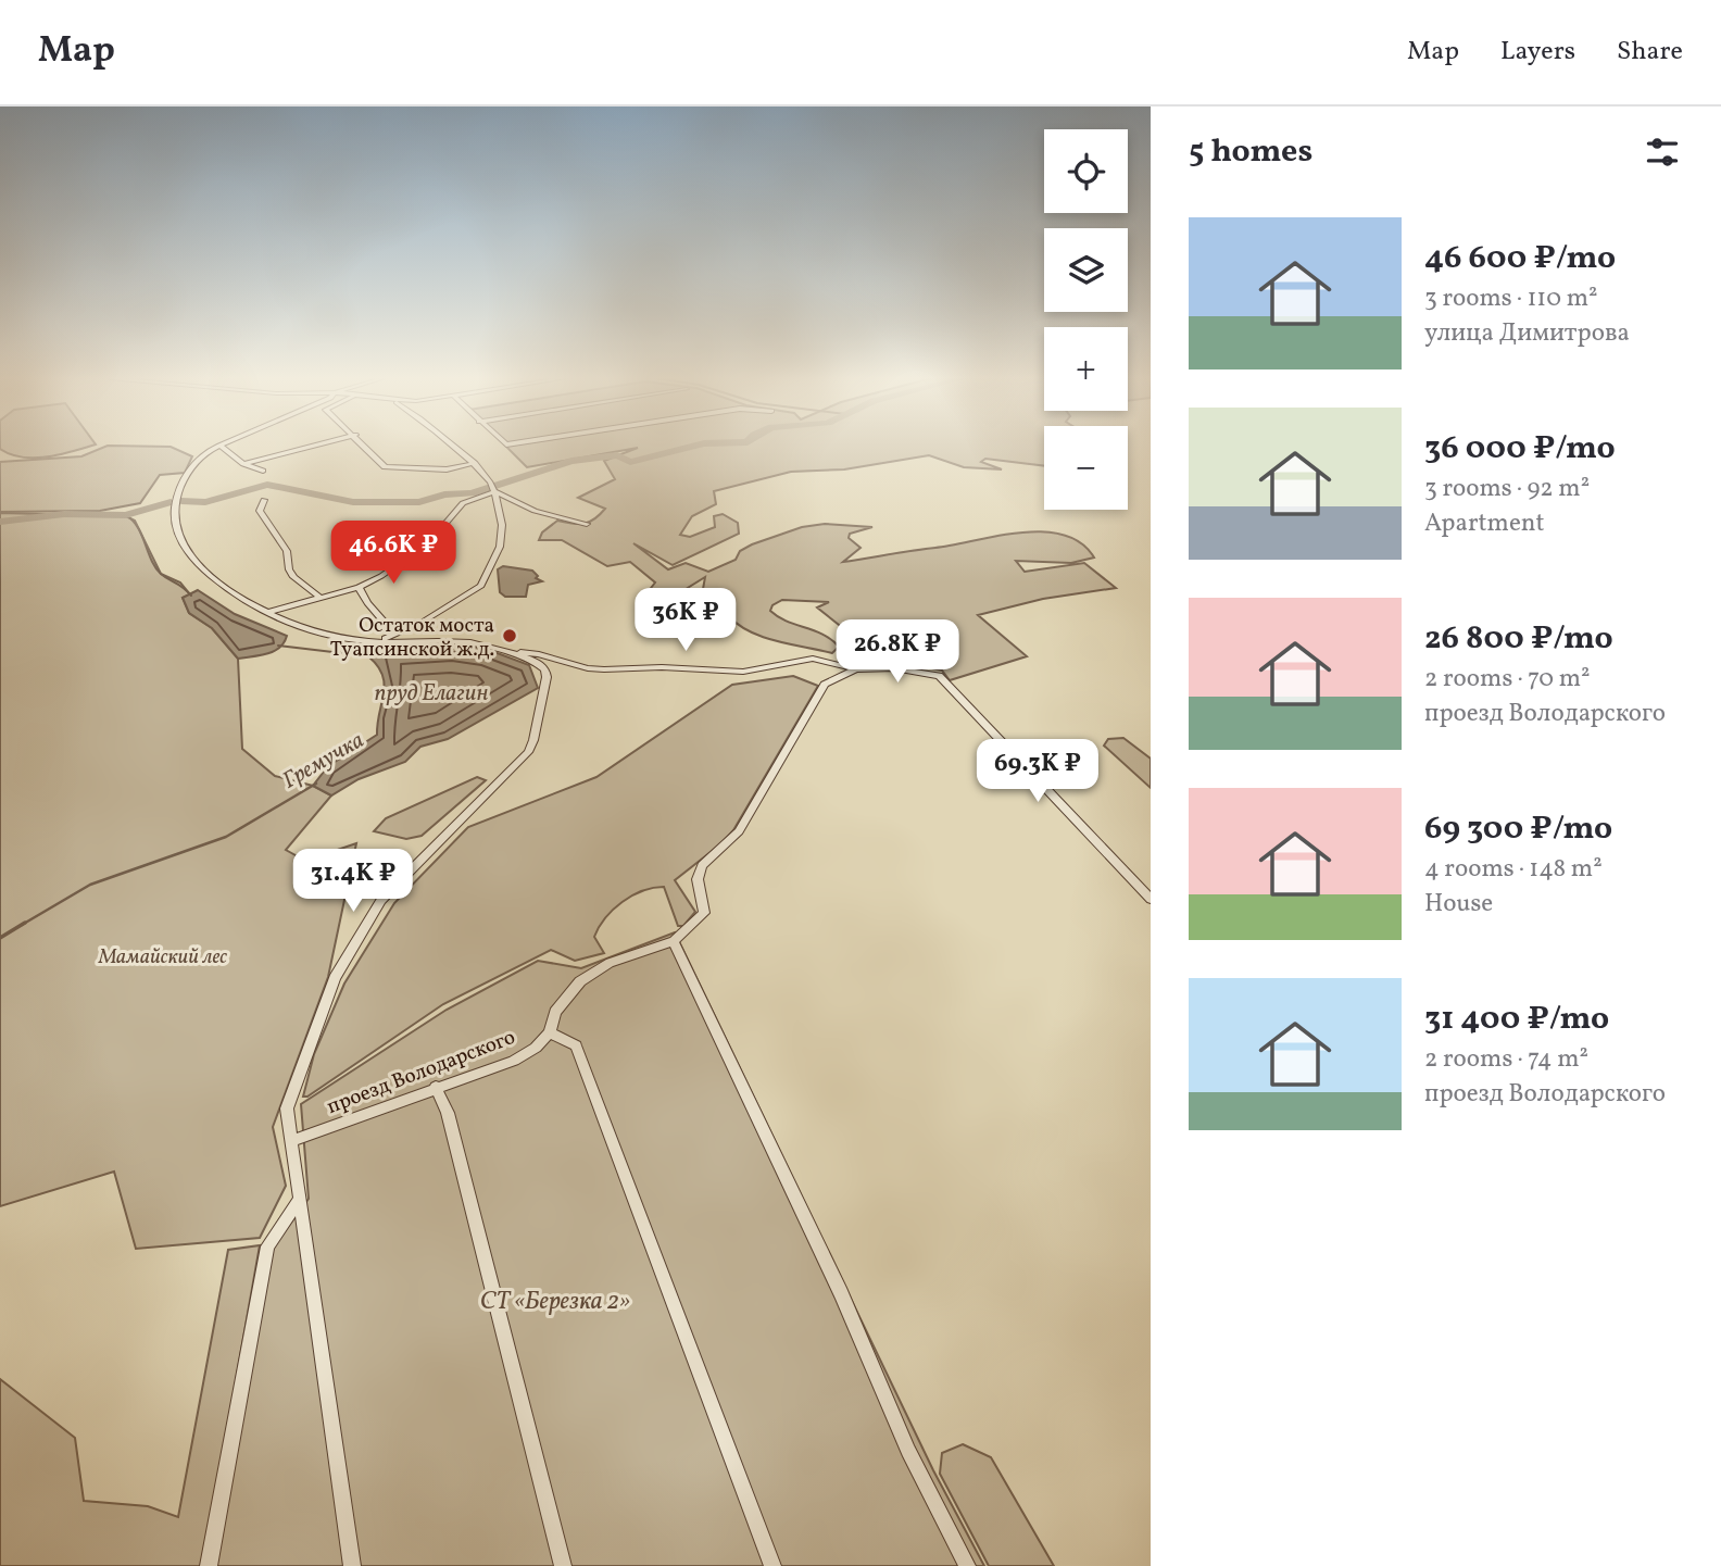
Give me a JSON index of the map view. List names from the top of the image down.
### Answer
{
  "streets": {
    "street": ["проезд Володарского"]
  },
  "water": ["пруд Елагин", "Гремучка"],
  "parks": ["Мамайский лес", "СТ «Березка 2»"],
  "places": ["Остаток моста Туапсинской ж.д."],
  "page": {
    "header": "Map",
    "nav": ["Map", "Layers", "Share"],
    "heading": "5 homes",
    "map_buttons": ["+", "−"],
    "list": [
      {
        "name": "46 600 ₽/mo",
        "note": "3 rooms · 110 m² · улица Димитрова"
      },
      {
        "name": "36 000 ₽/mo",
        "note": "3 rooms · 92 m² · Apartment"
      },
      {
        "name": "26 800 ₽/mo",
        "note": "2 rooms · 70 m² · проезд Володарского"
      },
      {
        "name": "69 300 ₽/mo",
        "note": "4 rooms · 148 m² · House"
      },
      {
        "name": "31 400 ₽/mo",
        "note": "2 rooms · 74 m² · проезд Володарского"
      }
    ],
    "price": [
      "46.6K ₽",
      "36K ₽",
      "26.8K ₽",
      "69.3K ₽",
      "31.4K ₽"
    ]
  }
}
